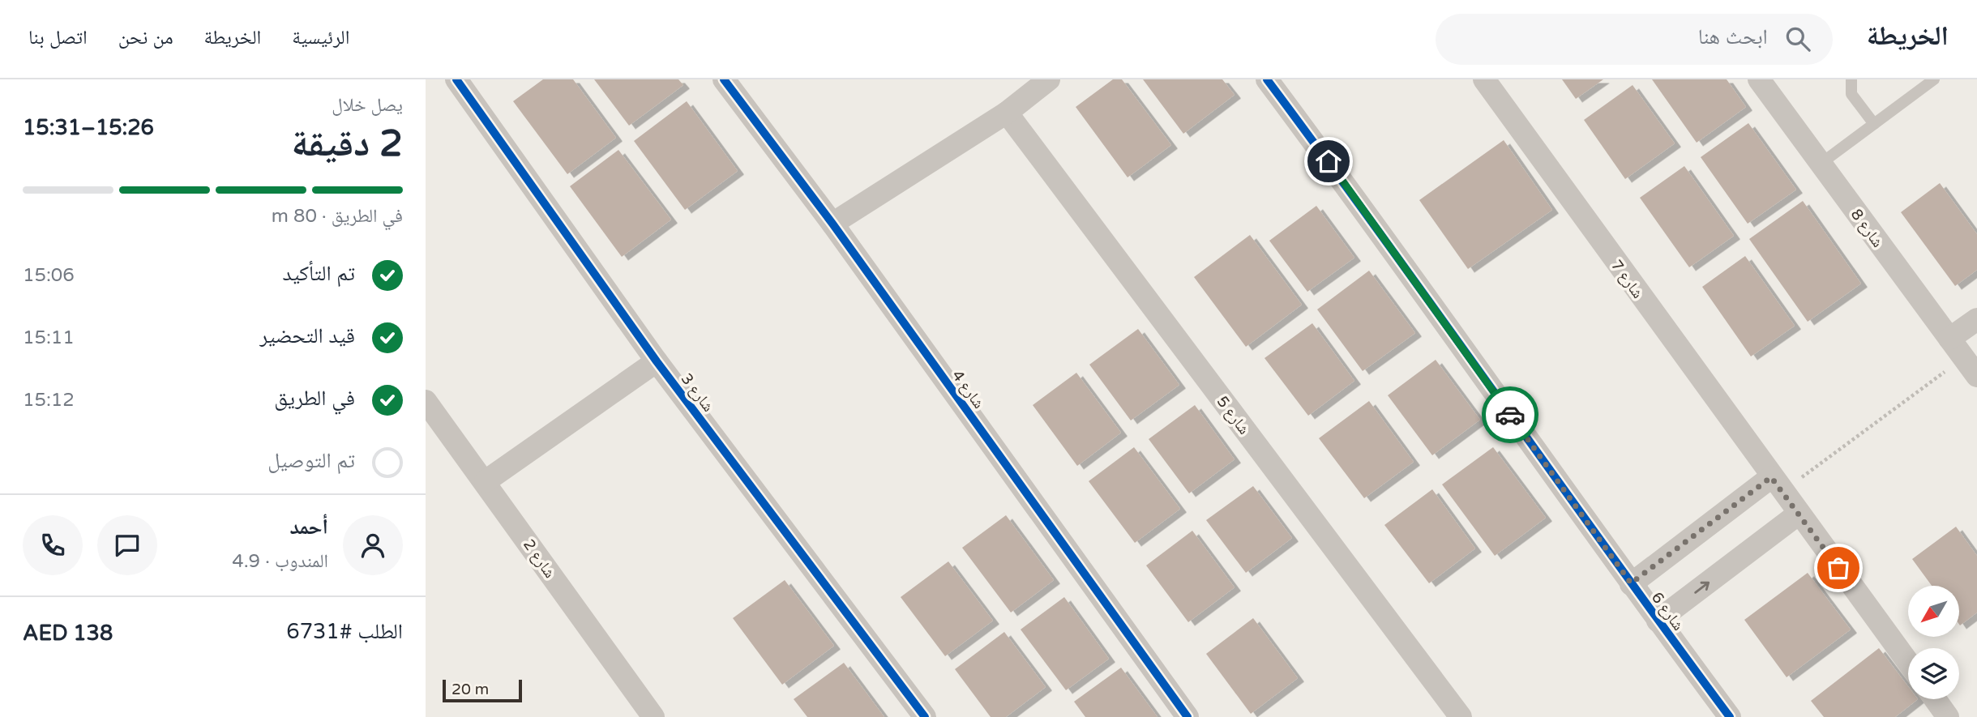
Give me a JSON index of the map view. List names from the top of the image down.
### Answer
{
  "streets": {
    "street": [
      "شارع 8",
      "شارع 7",
      "شارع 4",
      "شارع 3",
      "شارع 5",
      "شارع 2",
      "شارع 6"
    ]
  },
  "scale_bar": "20 m",
  "north": "bottom left",
  "page": {
    "header": "الخريطة",
    "search": "ابحث هنا",
    "nav": [
      "الرئيسية",
      "الخريطة",
      "من نحن",
      "اتصل بنا"
    ],
    "heading": ["2 دقيقة", "يصل خلال", "15:26–15:31"],
    "panel": [
      "أحمد",
      "المندوب · 4.9",
      "الطلب #6731",
      "AED 138"
    ],
    "bar": "في الطريق · 80 m",
    "list": [
      ["تم التأكيد", "15:06"],
      ["قيد التحضير", "15:11"],
      ["في الطريق", "15:12"],
      "تم التوصيل"
    ],
    "scale": "20 m"
  }
}
